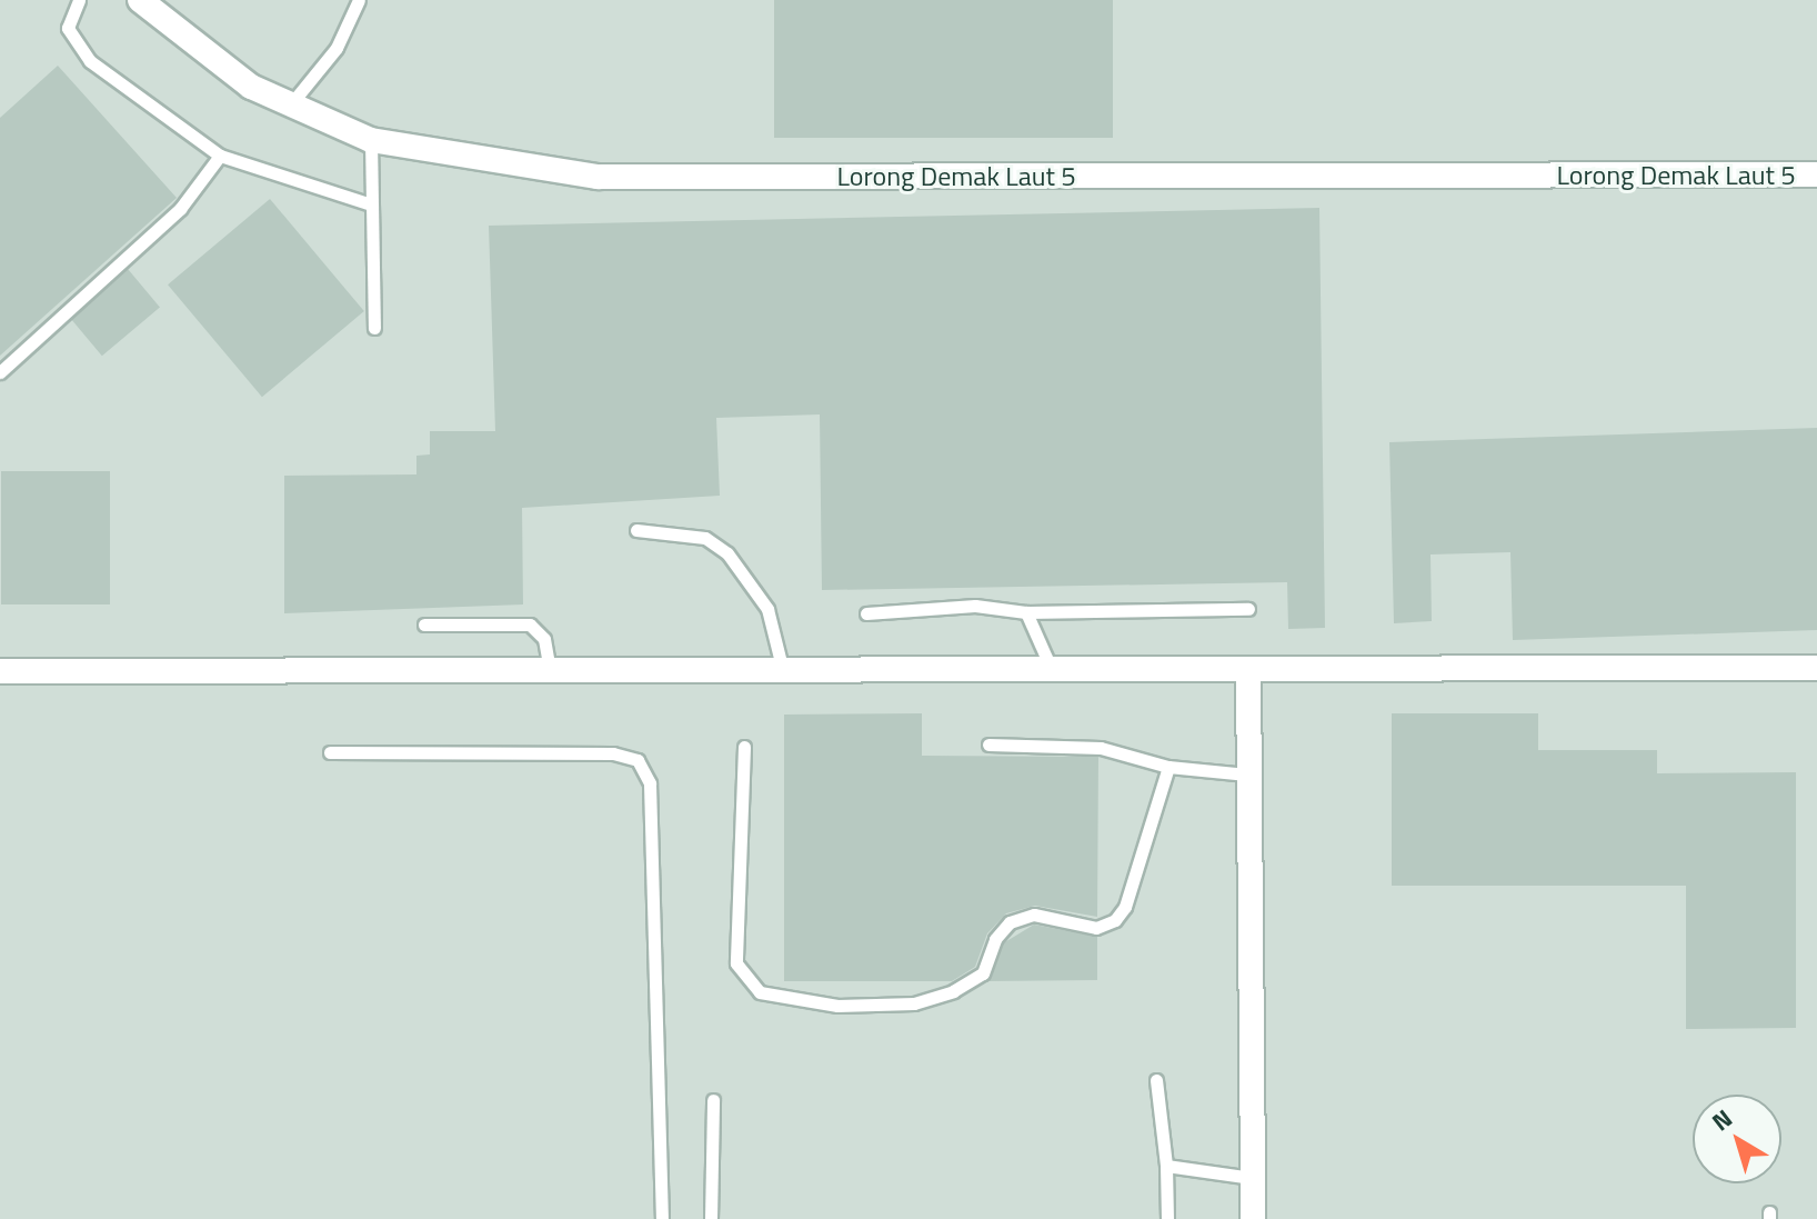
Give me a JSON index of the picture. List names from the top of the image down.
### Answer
{
  "streets": {
    "street": ["Lorong Demak Laut 5"]
  },
  "north": "top left"
}
